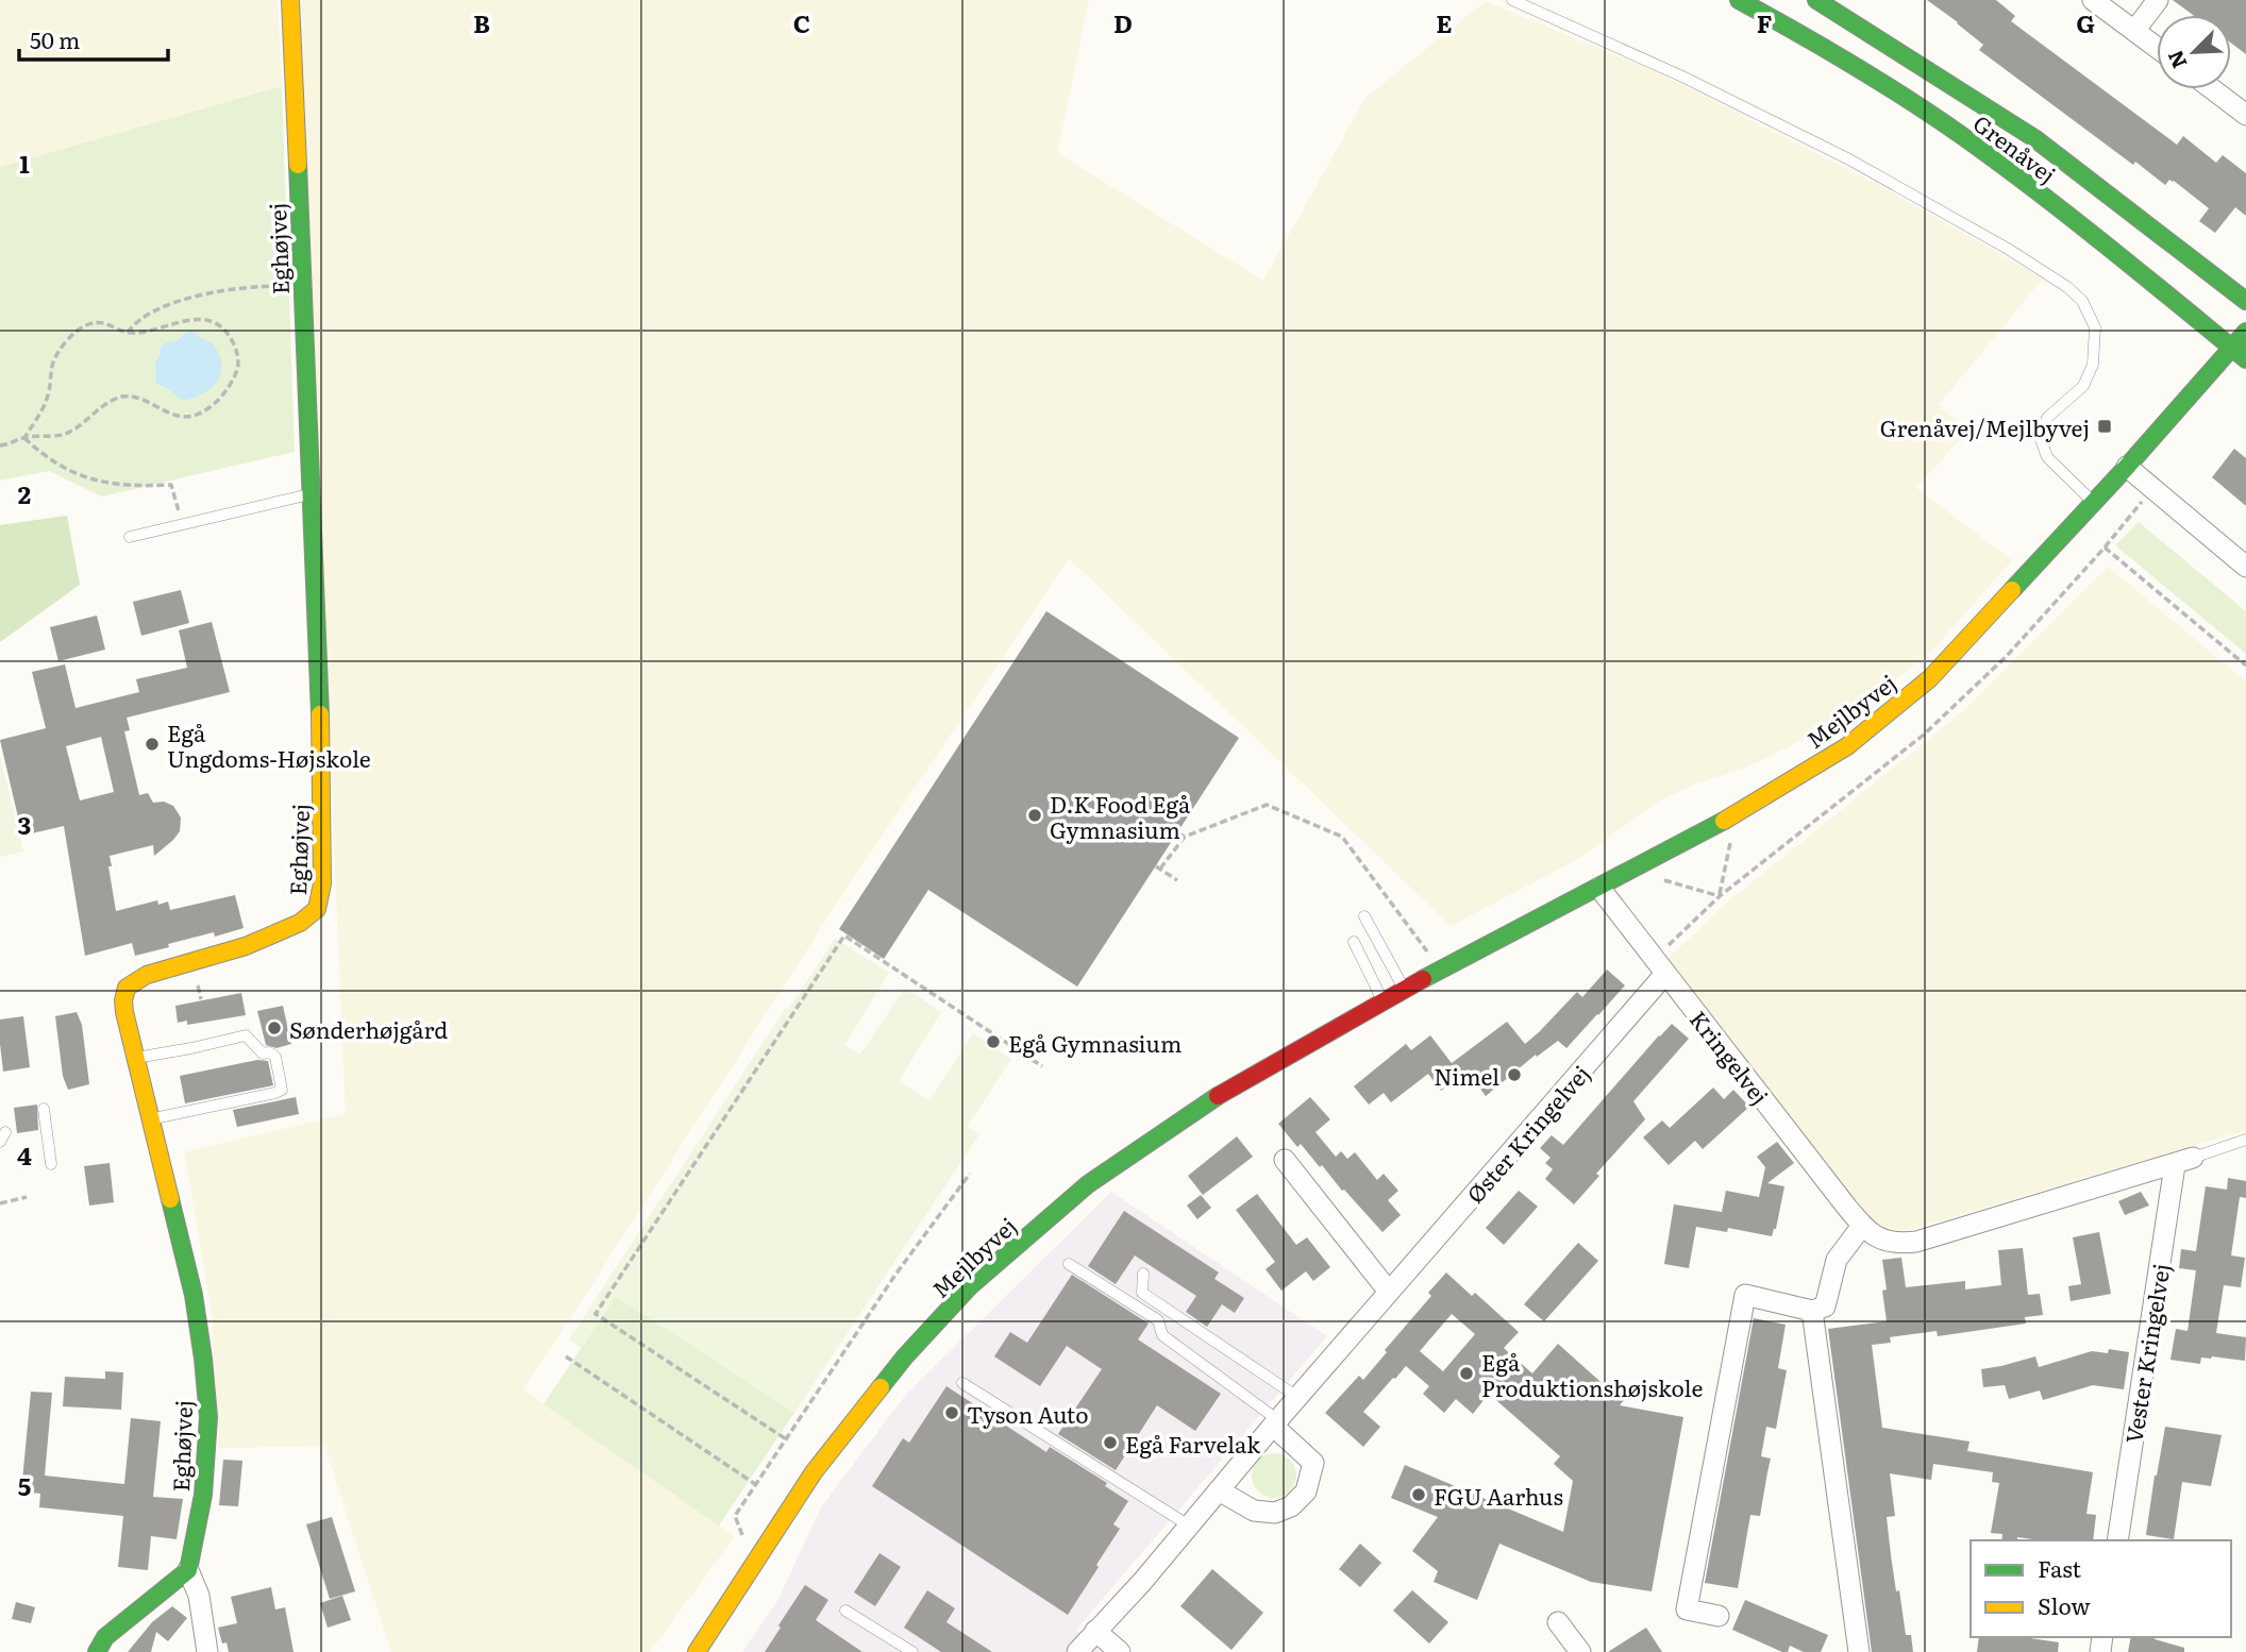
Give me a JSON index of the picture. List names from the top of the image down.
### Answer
{
  "streets": {
    "street": [
      "Grenåvej",
      "Eghøjvej",
      "Mejlbyvej",
      "Kringelvej",
      "Øster Kringelvej",
      "Vester Kringelvej"
    ]
  },
  "crossings": [
    ["Grenåvej", "Mejlbyvej"],
    ["Mejlbyvej", "Kringelvej"],
    ["Kringelvej", "Øster Kringelvej"],
    ["Kringelvej", "Vester Kringelvej"]
  ],
  "places": {
    "transit": ["Grenåvej/Mejlbyvej"],
    "other": [
      "Egå Ungdoms-Højskole",
      "D.K Food Egå Gymnasium",
      "Sønderhøjgård",
      "Egå Gymnasium",
      "Nimel",
      "Egå Produktionshøjskole",
      "Tyson Auto",
      "Egå Farvelak",
      "FGU Aarhus"
    ]
  },
  "legend": ["Fast", "Slow"],
  "scale_bar": "50 m",
  "north": "bottom left",
  "grid": {
    "columns": [
      "B",
      "C",
      "D",
      "E",
      "F",
      "G"
    ],
    "rows": [
      "1",
      "2",
      "3",
      "4",
      "5"
    ]
  }
}
